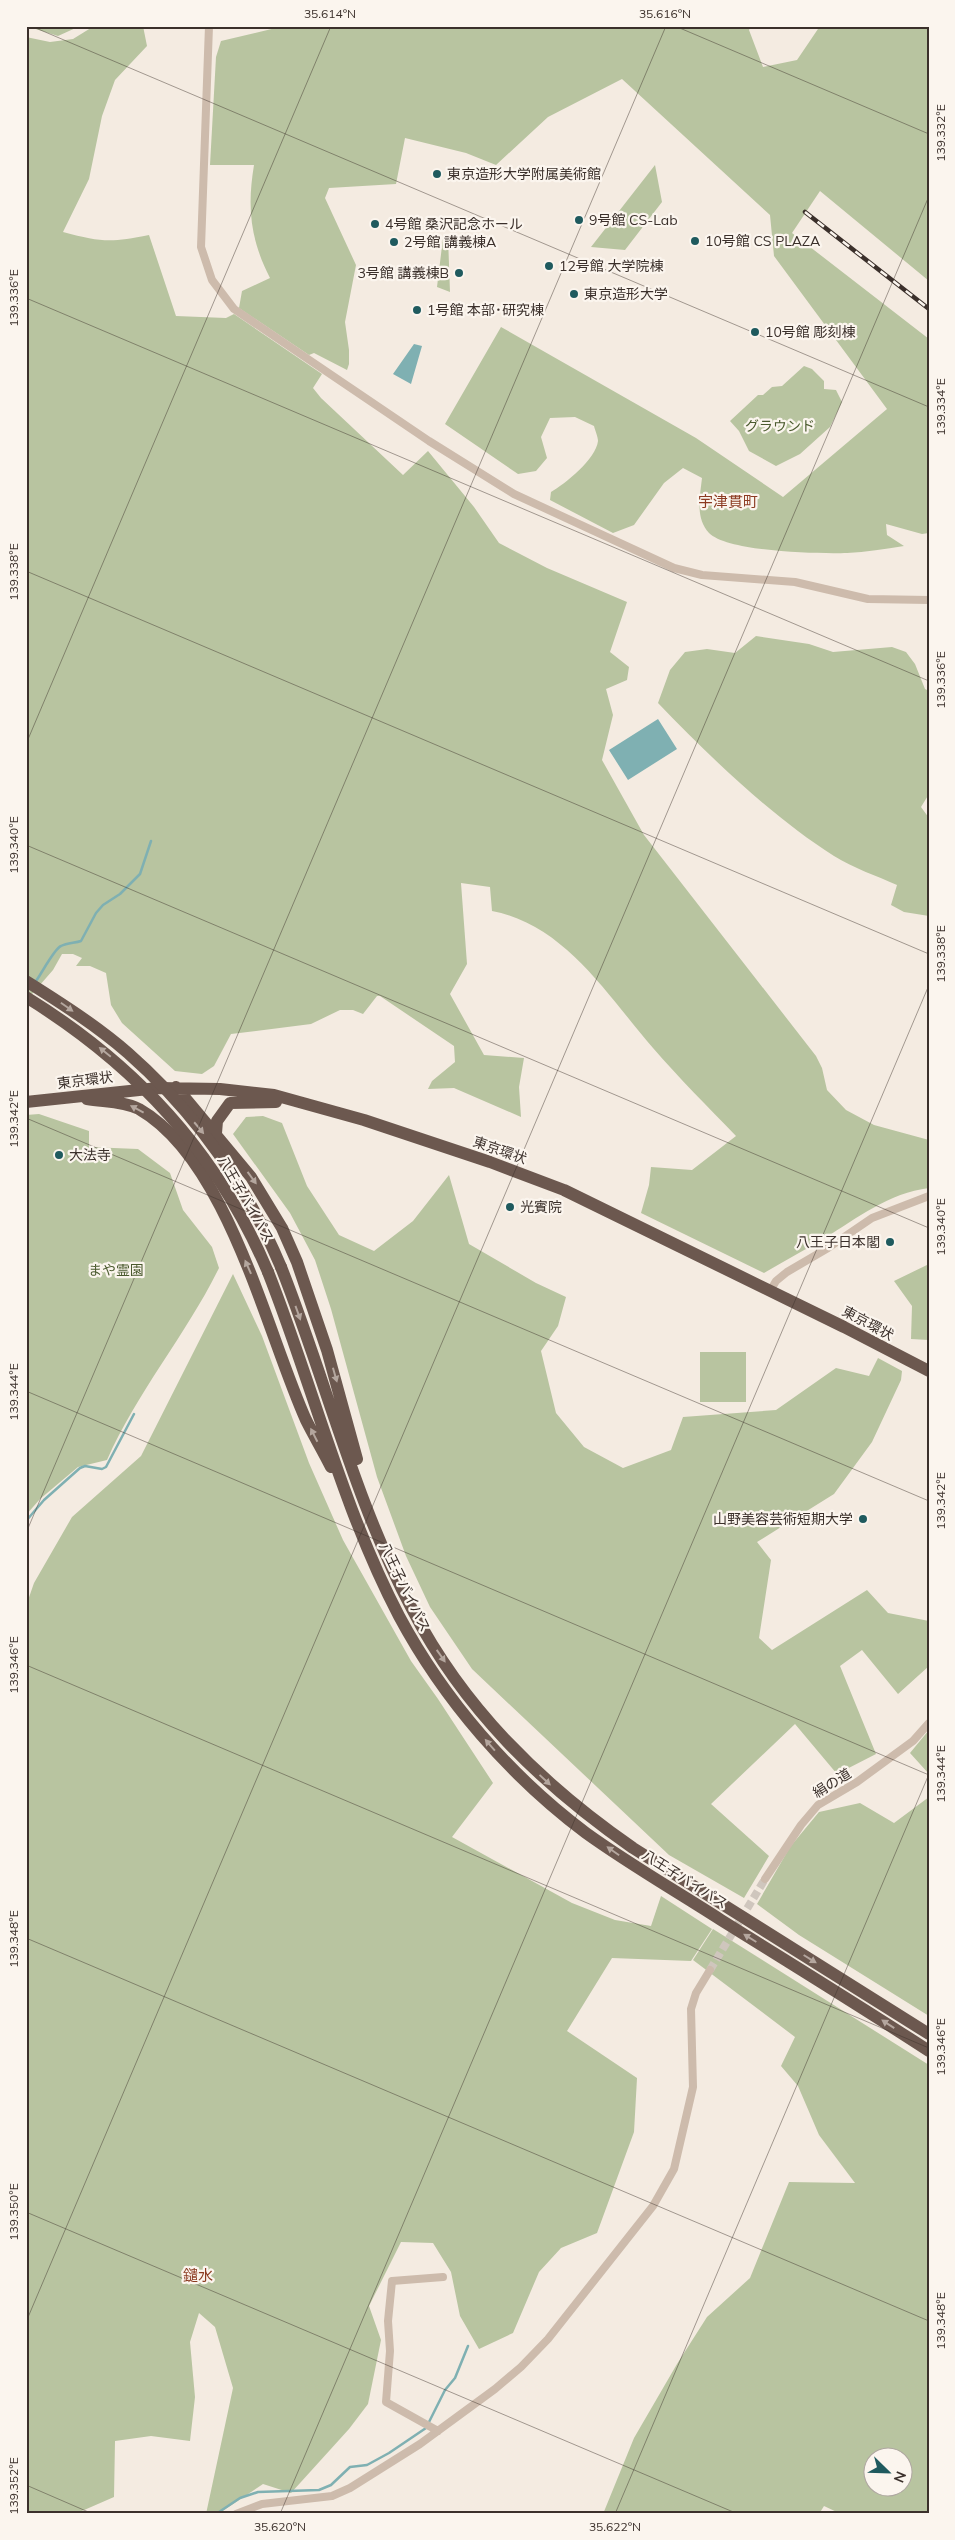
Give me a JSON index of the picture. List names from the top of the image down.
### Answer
{
  "streets": {
    "highway": ["東京環状", "八王子バイパス"],
    "street": ["絹の道"]
  },
  "districts": ["宇津貫町", "鑓水"],
  "parks": ["グラウンド", "まや霊園"],
  "places": [
    "東京造形大学附属美術館",
    "9号館 CS-Lab",
    "4号館 桑沢記念ホール",
    "10号館 CS PLAZA",
    "2号館 講義棟A",
    "12号館 大学院棟",
    "3号館 講義棟B",
    "東京造形大学",
    "1号館 本部･研究棟",
    "10号館 彫刻棟",
    "大法寺",
    "光賓院",
    "八王子日本閣",
    "山野美容芸術短期大学"
  ],
  "north": "bottom right",
  "coordinates": [
    "35.614°N",
    "35.616°N",
    "139.332°E",
    "139.336°E",
    "139.334°E",
    "139.338°E",
    "139.340°E",
    "139.342°E",
    "139.344°E",
    "139.346°E",
    "139.348°E",
    "139.350°E",
    "139.352°E",
    "35.620°N",
    "35.622°N"
  ]
}
